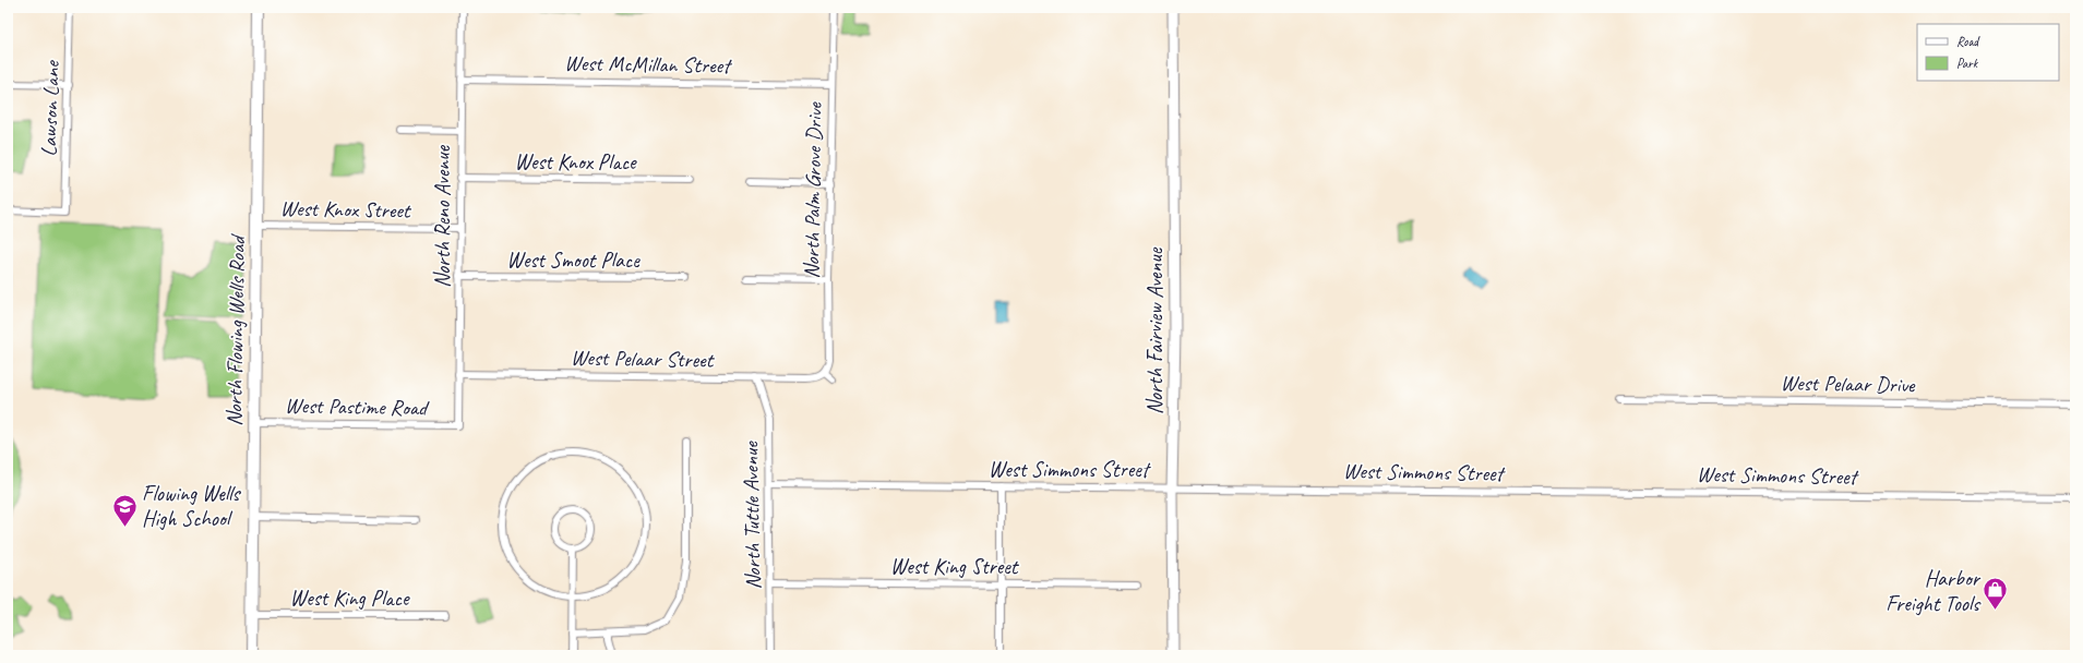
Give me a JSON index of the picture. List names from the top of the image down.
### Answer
{
  "streets": {
    "main road": ["North Flowing Wells Road"],
    "street": [
      "West McMillan Street",
      "Lawson Lane",
      "West Knox Place",
      "North Palm Grove Drive",
      "West Knox Street",
      "North Reno Avenue",
      "West Smoot Place",
      "North Fairview Avenue",
      "West Pelaar Street",
      "West Pelaar Drive",
      "West Pastime Road",
      "West Simmons Street",
      "North Tuttle Avenue",
      "West King Street",
      "West King Place"
    ]
  },
  "crossings": [
    ["West McMillan Street", "North Palm Grove Drive"],
    ["West McMillan Street", "North Reno Avenue"],
    ["West Knox Place", "North Reno Avenue"],
    ["North Palm Grove Drive", "West Pelaar Street"],
    ["West Knox Street", "North Reno Avenue"],
    ["West Knox Street", "North Flowing Wells Road"],
    ["North Reno Avenue", "West Smoot Place"],
    ["North Reno Avenue", "West Pelaar Street"],
    ["North Reno Avenue", "West Pastime Road"],
    ["North Flowing Wells Road", "West Pastime Road"],
    ["North Flowing Wells Road", "West King Place"],
    ["North Fairview Avenue", "West Simmons Street"],
    ["West Pelaar Street", "North Tuttle Avenue"],
    ["West Simmons Street", "North Tuttle Avenue"],
    ["North Tuttle Avenue", "West King Street"]
  ],
  "places": {
    "school or university": ["Flowing Wells High School"],
    "shop": ["Harbor Freight Tools"]
  },
  "legend": ["Road", "Park"]
}
